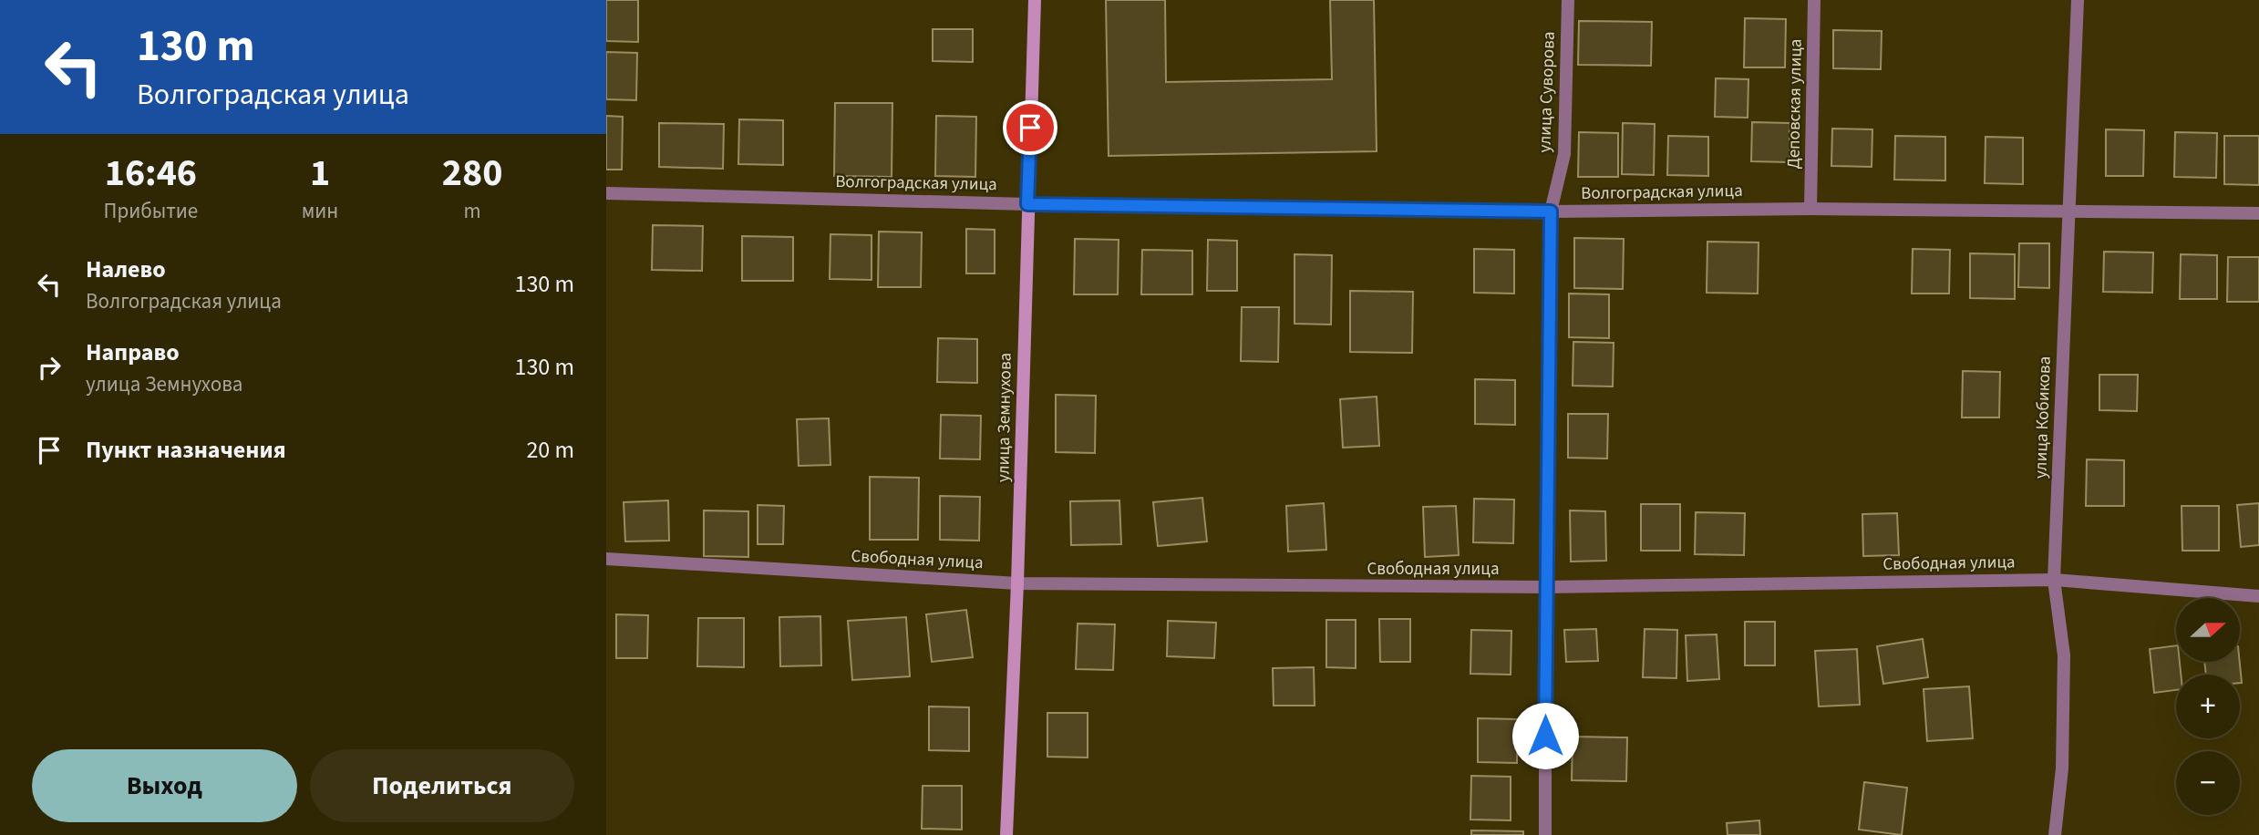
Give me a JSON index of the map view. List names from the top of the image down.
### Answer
{
  "streets": {
    "street": [
      "улица Суворова",
      "Деповская улица",
      "Волгоградская улица",
      "улица Земнухова",
      "улица Кобикова",
      "Свободная улица"
    ]
  },
  "crossings": [
    ["улица Суворова", "Волгоградская улица"],
    ["улица Суворова", "Свободная улица"],
    ["Деповская улица", "Волгоградская улица"],
    ["Волгоградская улица", "улица Земнухова"],
    ["Волгоградская улица", "улица Кобикова"],
    ["улица Земнухова", "Свободная улица"],
    ["улица Кобикова", "Свободная улица"]
  ],
  "north": "right",
  "page": {
    "turn": ["130 m", "Волгоградская улица"],
    "eta": [
      "16:46",
      "Прибытие",
      "1",
      "мин",
      "280",
      "m"
    ],
    "list": [
      {
        "name": "Налево",
        "note": "Волгоградская улица",
        "value": "130 m"
      },
      {
        "name": "Направо",
        "note": "улица Земнухова",
        "value": "130 m"
      },
      {
        "name": "Пункт назначения",
        "value": "20 m"
      }
    ],
    "map_buttons": ["+", "−"],
    "buttons": ["Выход", "Поделиться"]
  }
}
